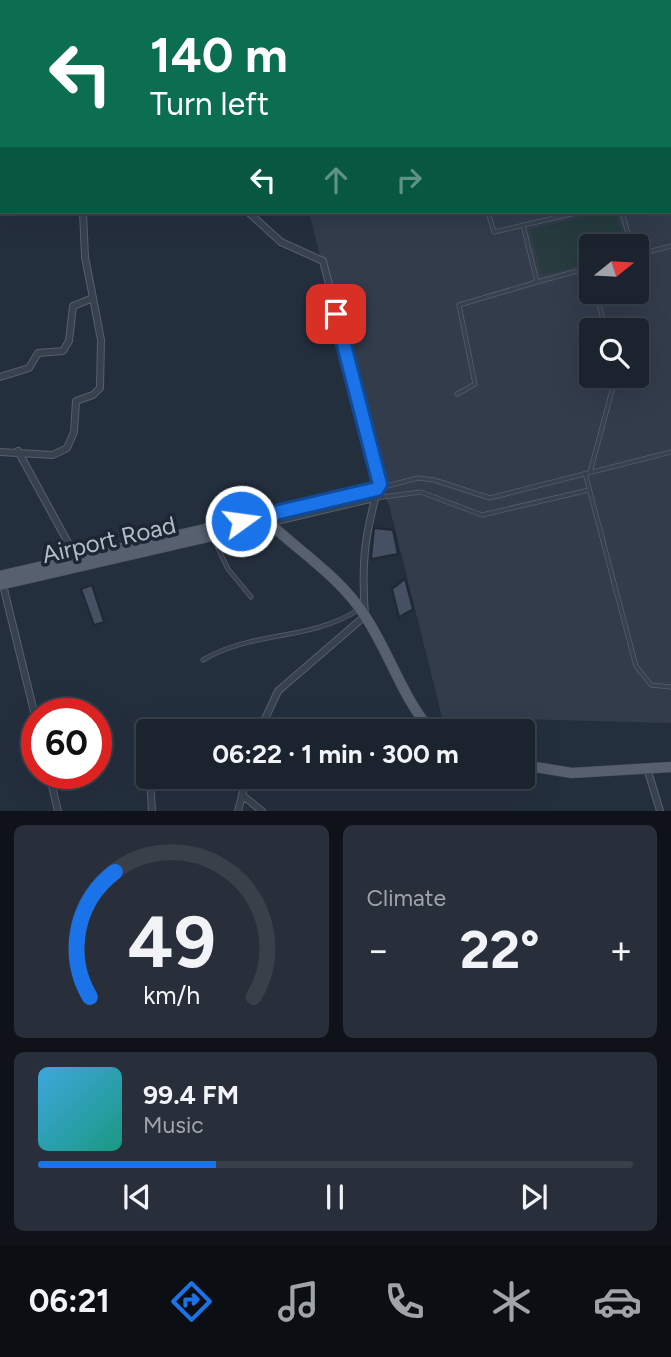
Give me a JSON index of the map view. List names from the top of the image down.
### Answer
{
  "streets": {
    "main road": ["Airport Road"]
  },
  "north": "right",
  "page": {
    "turn": ["140 m", "Turn left"],
    "limit": "60",
    "trip": "06:22 · 1 min · 300 m",
    "tile": "Climate",
    "heat": ["−", "22°", "+"],
    "song": ["99.4 FM", "Music"],
    "tabs": "06:21",
    "gauge": ["49", "km/h"]
  }
}
